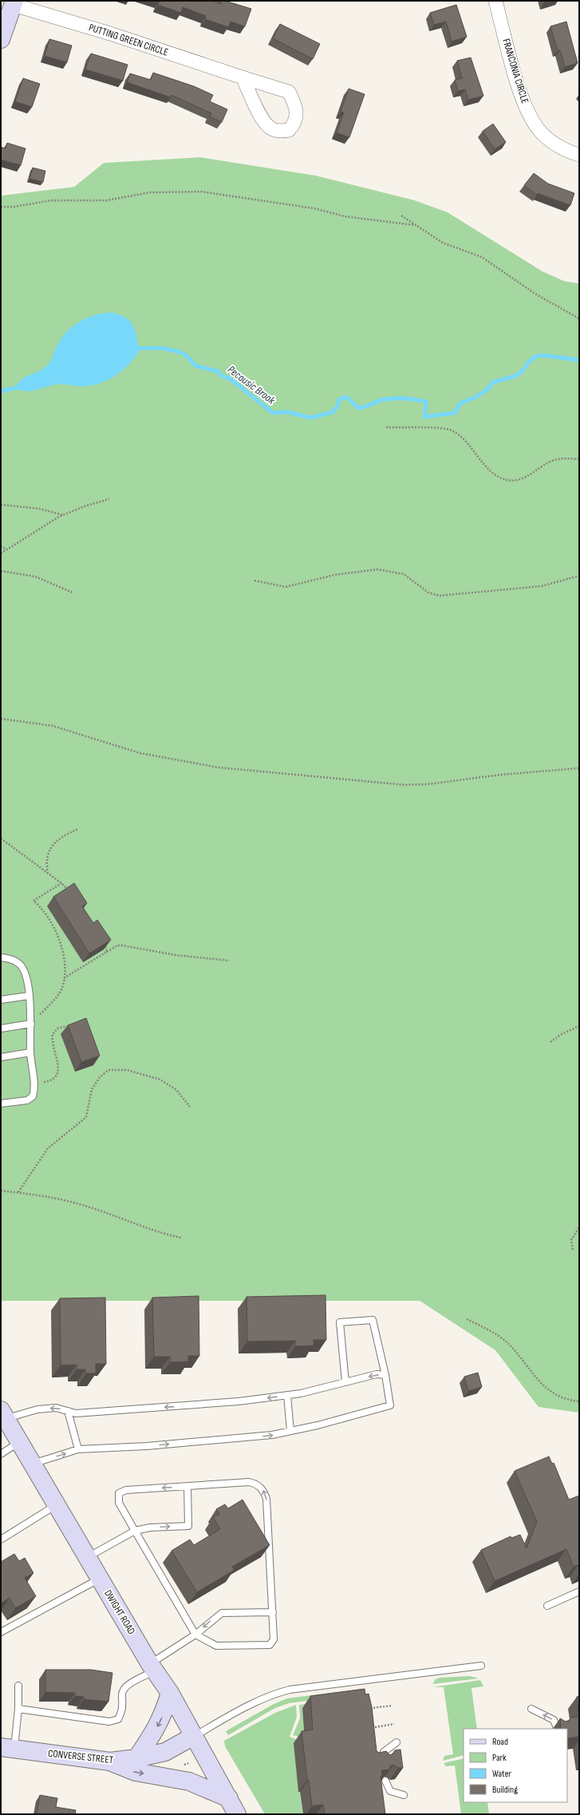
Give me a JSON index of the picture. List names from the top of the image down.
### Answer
{
  "streets": {
    "main road": ["DWIGHT ROAD", "CONVERSE STREET"],
    "street": ["PUTTING GREEN CIRCLE", "FRANCONIA CIRCLE"]
  },
  "crossings": [
    ["DWIGHT ROAD", "CONVERSE STREET"]
  ],
  "water": ["Pecousic Brook"],
  "legend": [
    "Road",
    "Park",
    "Water",
    "Building"
  ]
}
